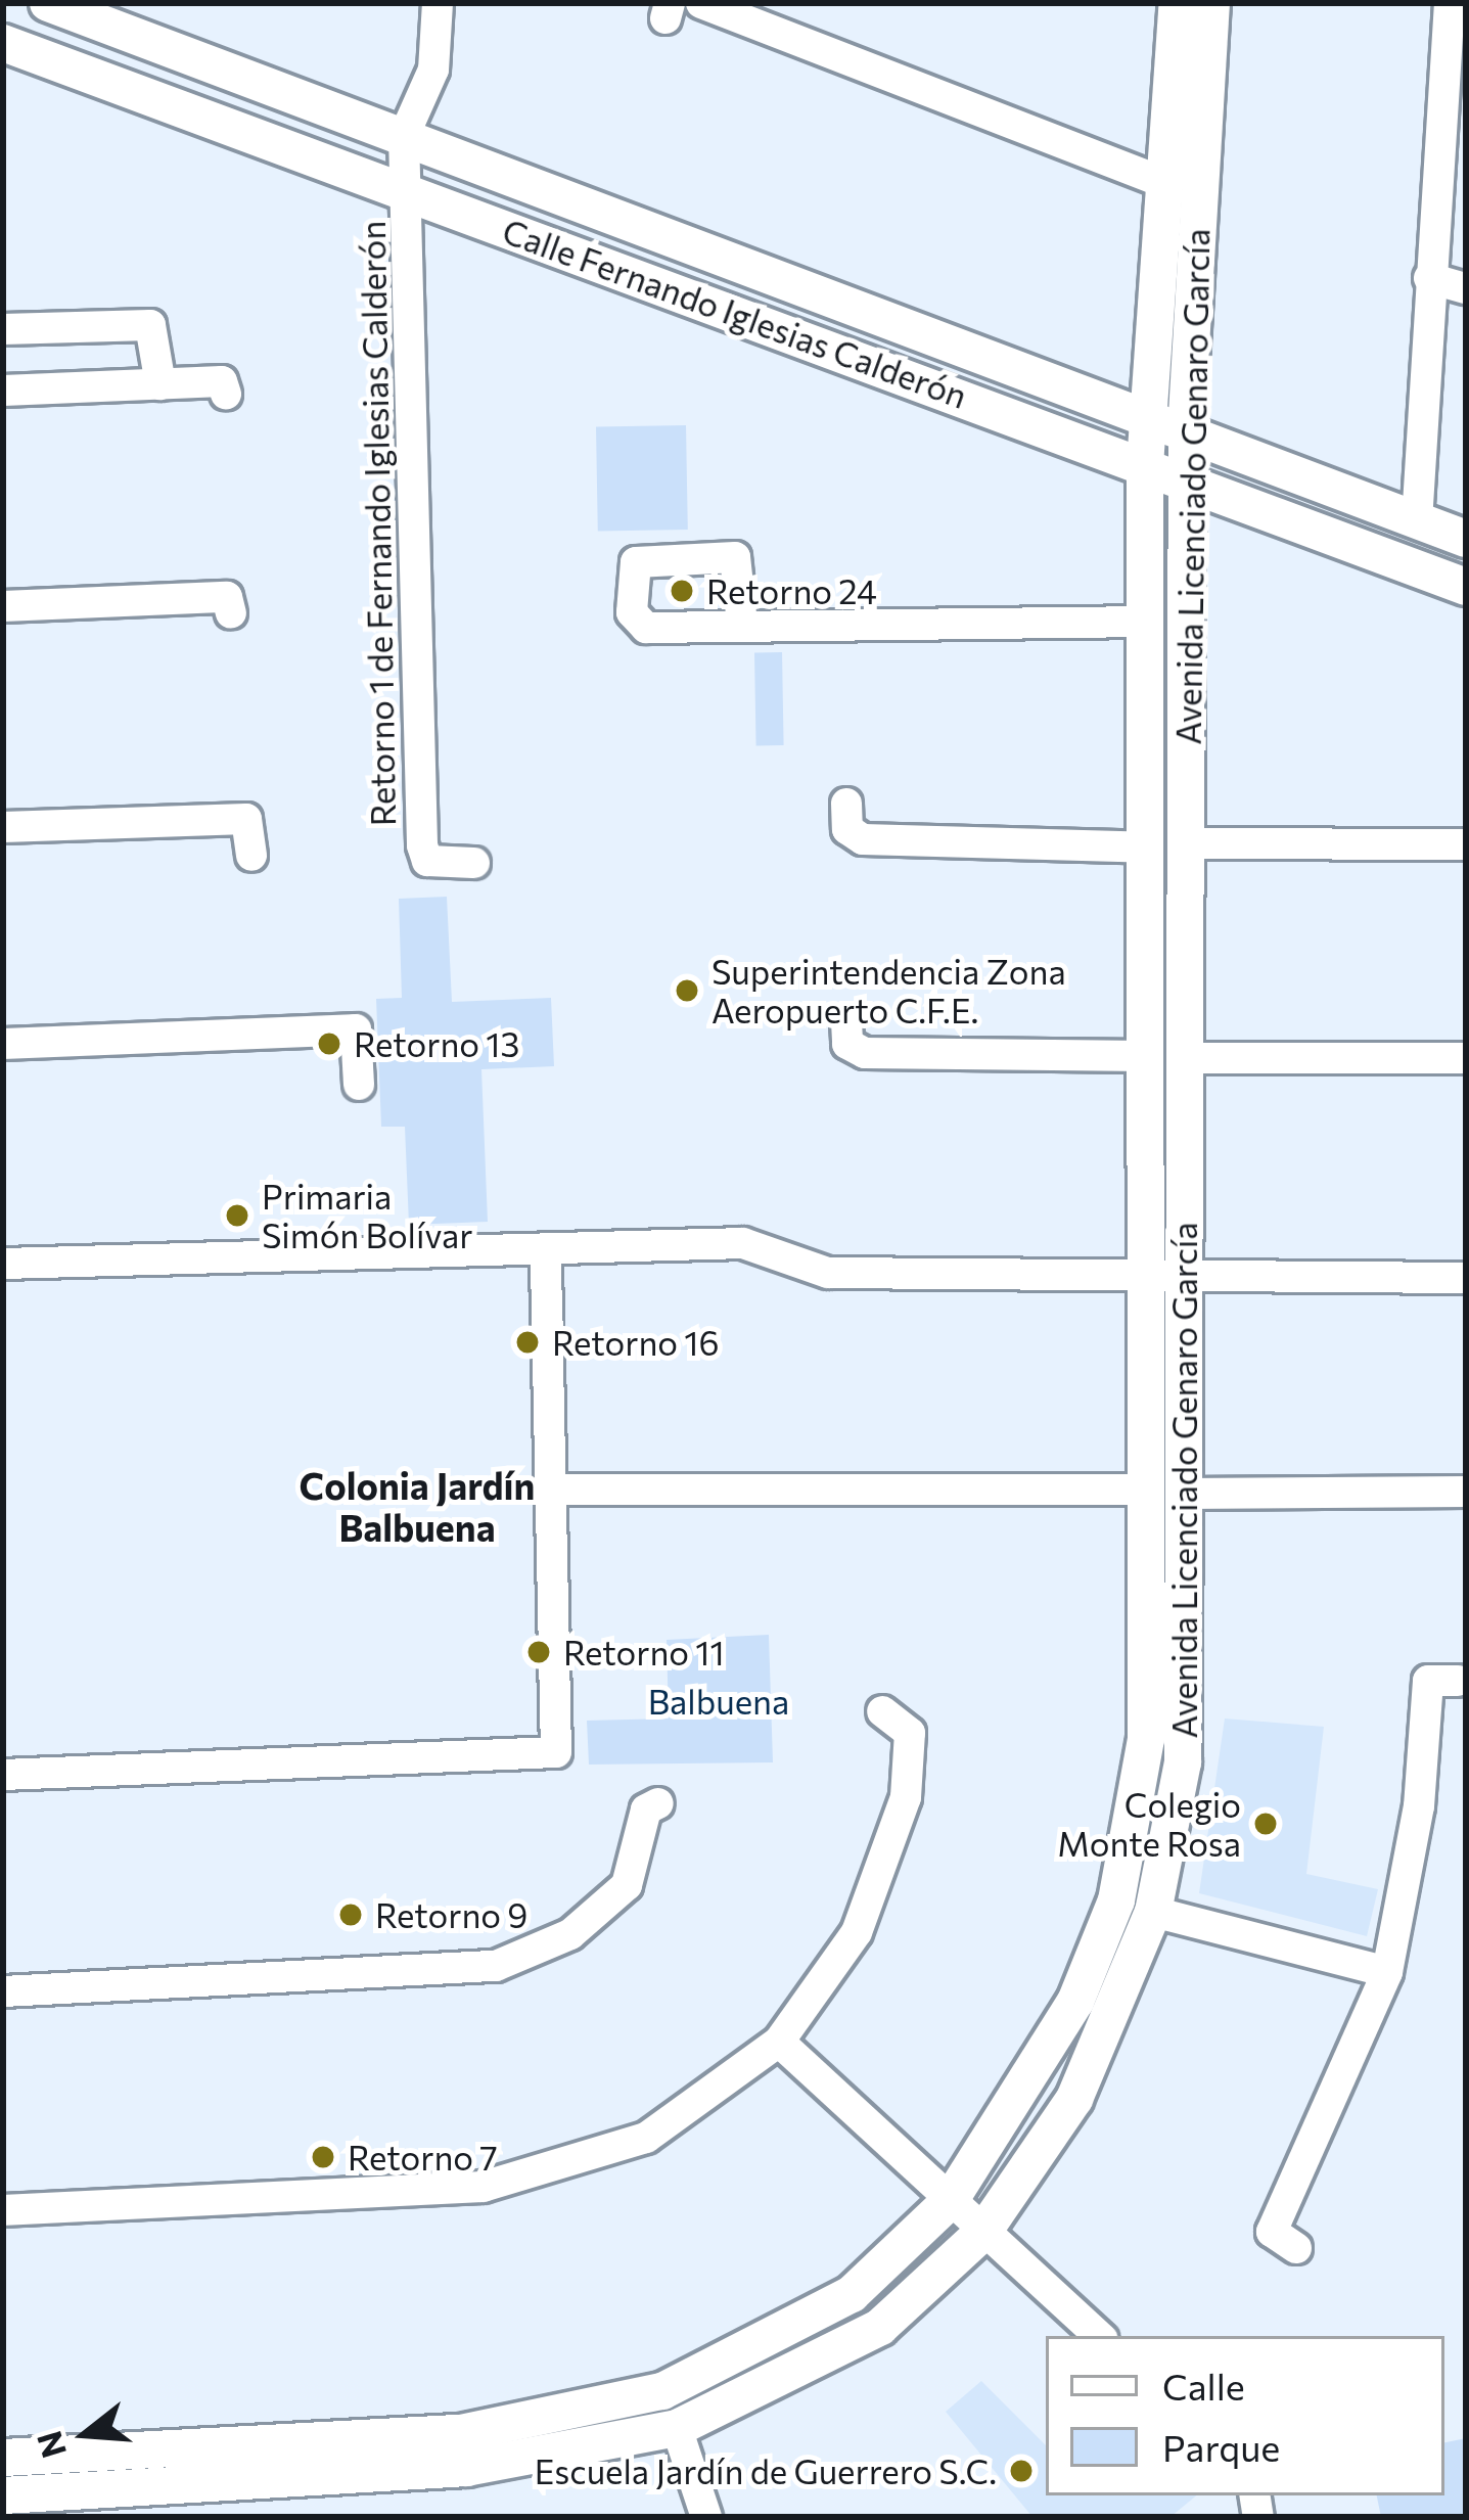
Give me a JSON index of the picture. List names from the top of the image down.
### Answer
{
  "streets": {
    "street": ["Calle Fernando Iglesias Calderón", "Avenida Licenciado Genaro García", "Retorno 1 de Fernando Iglesias Calderón"]
  },
  "crossings": [
    ["Calle Fernando Iglesias Calderón", "Avenida Licenciado Genaro García"],
    ["Calle Fernando Iglesias Calderón", "Retorno 1 de Fernando Iglesias Calderón"]
  ],
  "districts": ["Colonia Jardín Balbuena"],
  "parks": ["Balbuena"],
  "places": [
    "Retorno 24",
    "Superintendencia Zona Aeropuerto C.F.E.",
    "Retorno 13",
    "Primaria Simón Bolívar",
    "Retorno 16",
    "Retorno 11",
    "Colegio Monte Rosa",
    "Retorno 9",
    "Retorno 7",
    "Escuela Jardín de Guerrero S.C."
  ],
  "legend": ["Calle", "Parque"],
  "north": "left"
}
